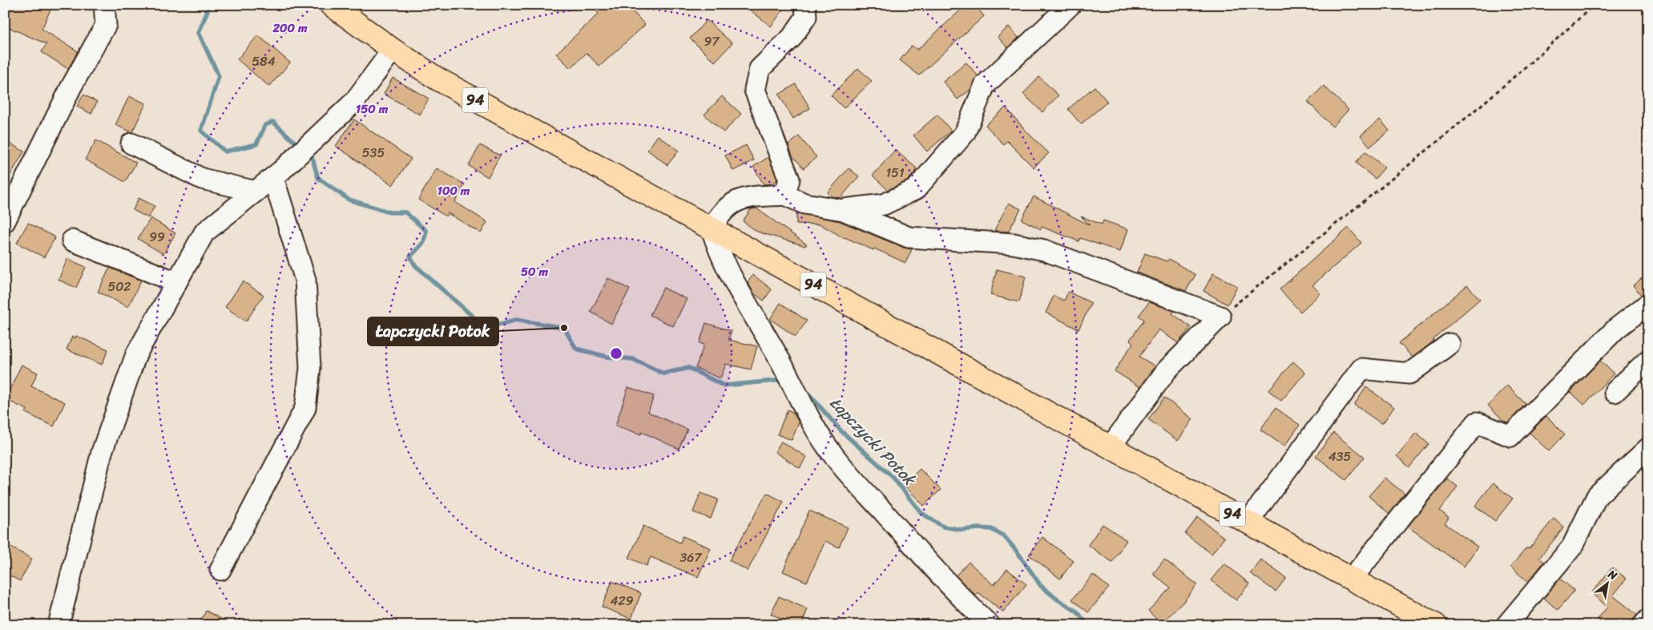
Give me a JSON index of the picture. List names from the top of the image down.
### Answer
{
  "streets": {
    "main road": ["94"]
  },
  "water": ["Łapczycki Potok"],
  "places": ["Łapczycki Potok"],
  "house_numbers": [
    "97",
    "584",
    "535",
    "151",
    "99",
    "502",
    "435",
    "367",
    "429"
  ],
  "north": "top right",
  "rings": [
    "200 m",
    "150 m",
    "100 m",
    "50 m"
  ]
}
